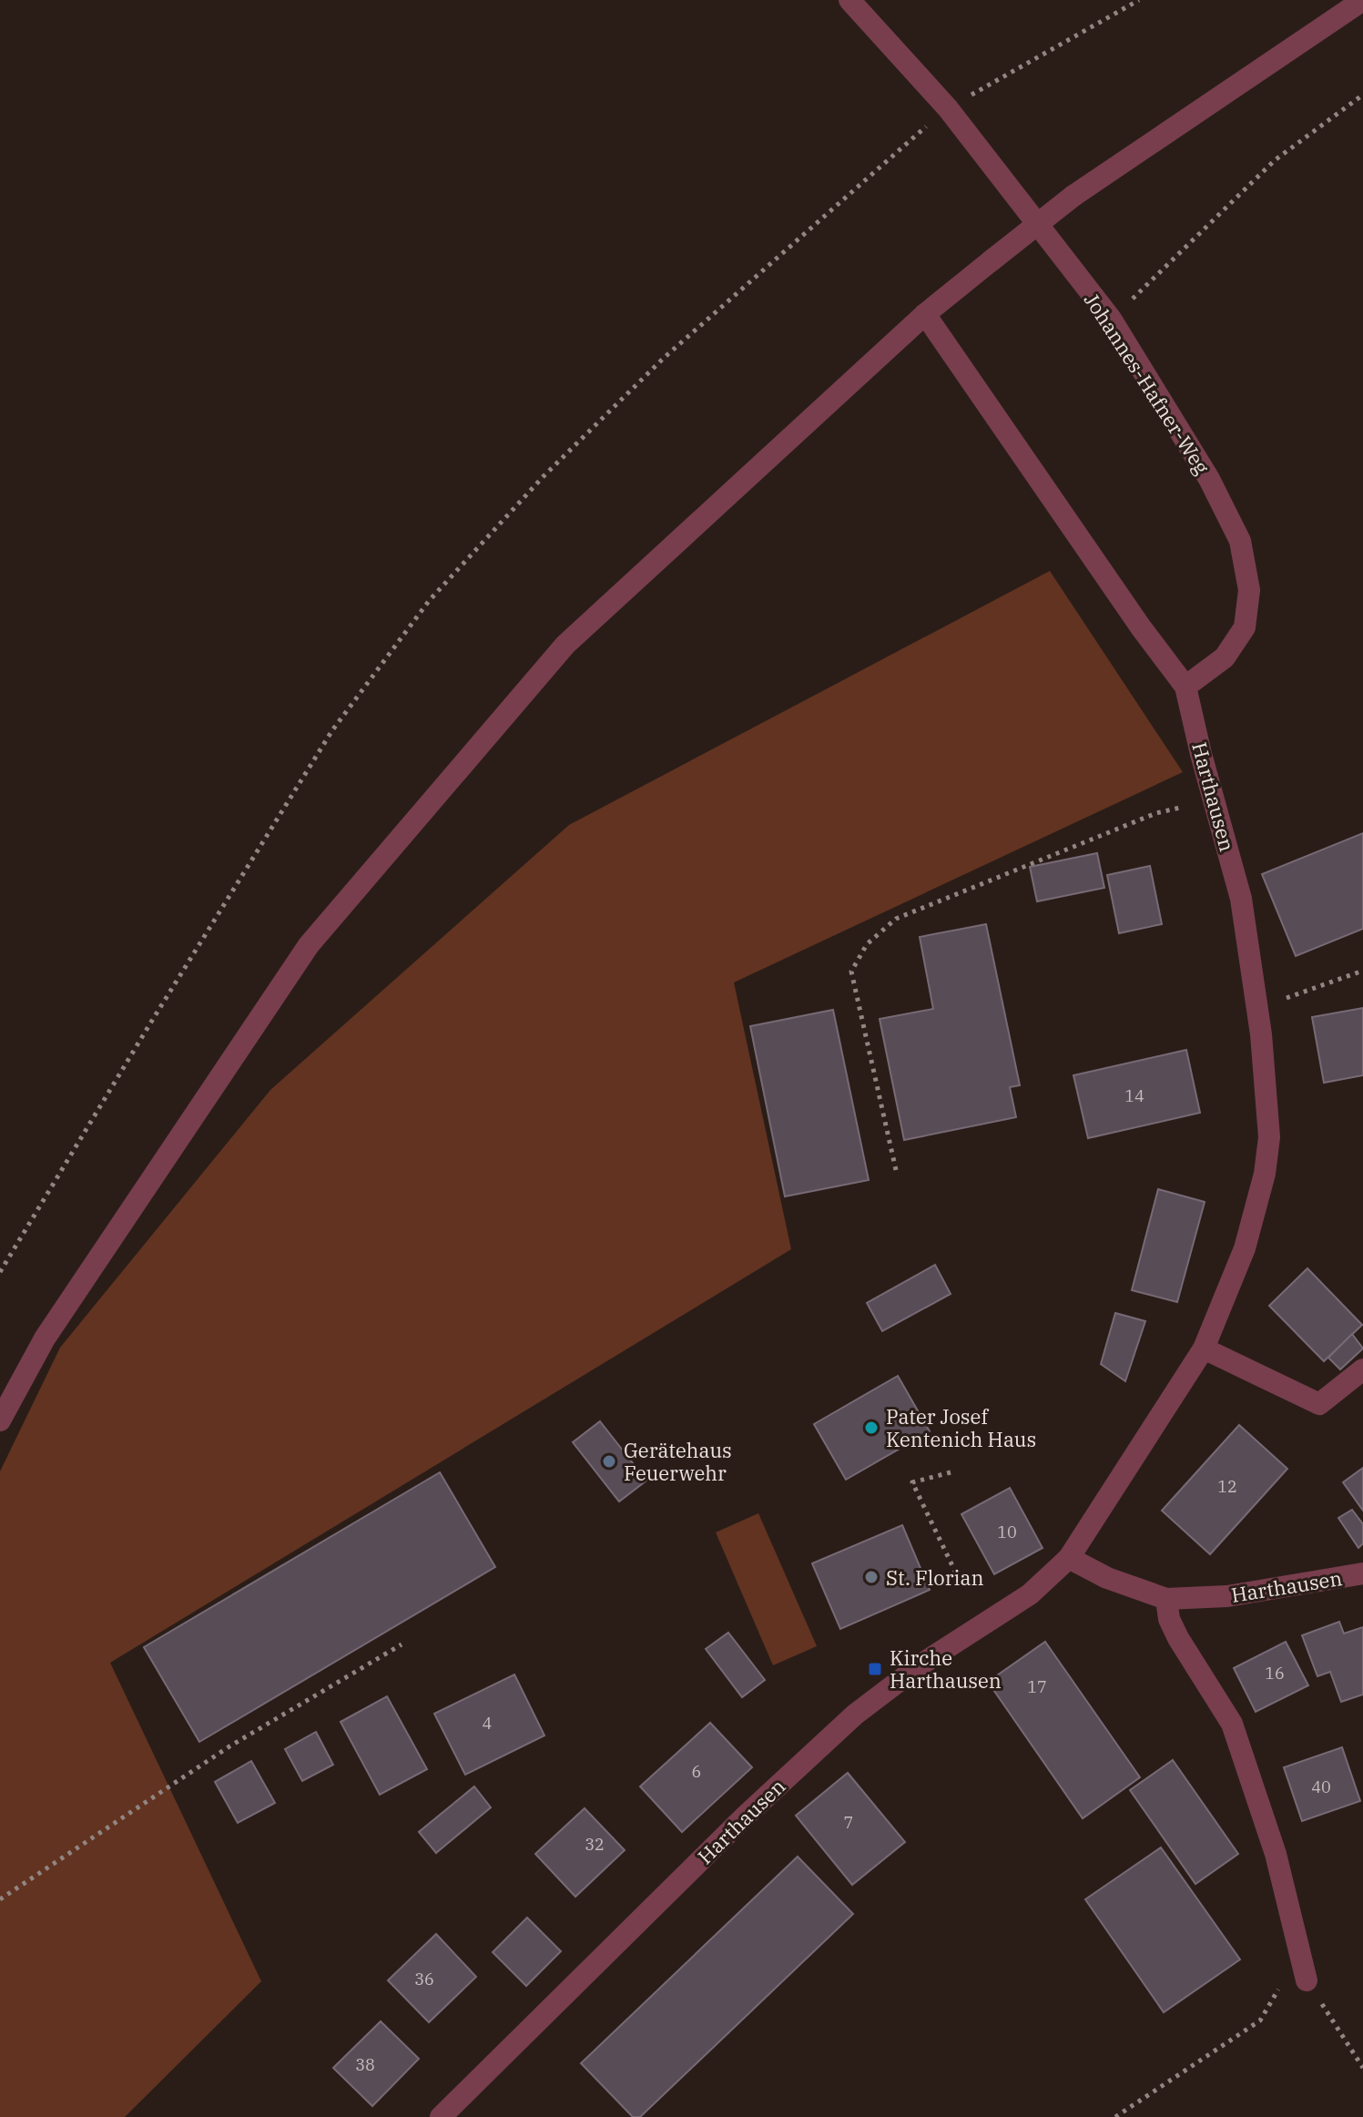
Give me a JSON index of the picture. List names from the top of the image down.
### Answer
{
  "streets": {
    "street": ["Johannes-Hafner-Weg", "Harthausen"]
  },
  "crossings": [
    ["Johannes-Hafner-Weg", "Harthausen"]
  ],
  "places": {
    "other": ["Pater Josef Kentenich Haus", "Gerätehaus Feuerwehr", "St. Florian"],
    "transit": ["Kirche Harthausen"]
  },
  "house_numbers": [
    "14",
    "12",
    "10",
    "16",
    "17",
    "4",
    "6",
    "40",
    "7",
    "32",
    "36",
    "38"
  ]
}
